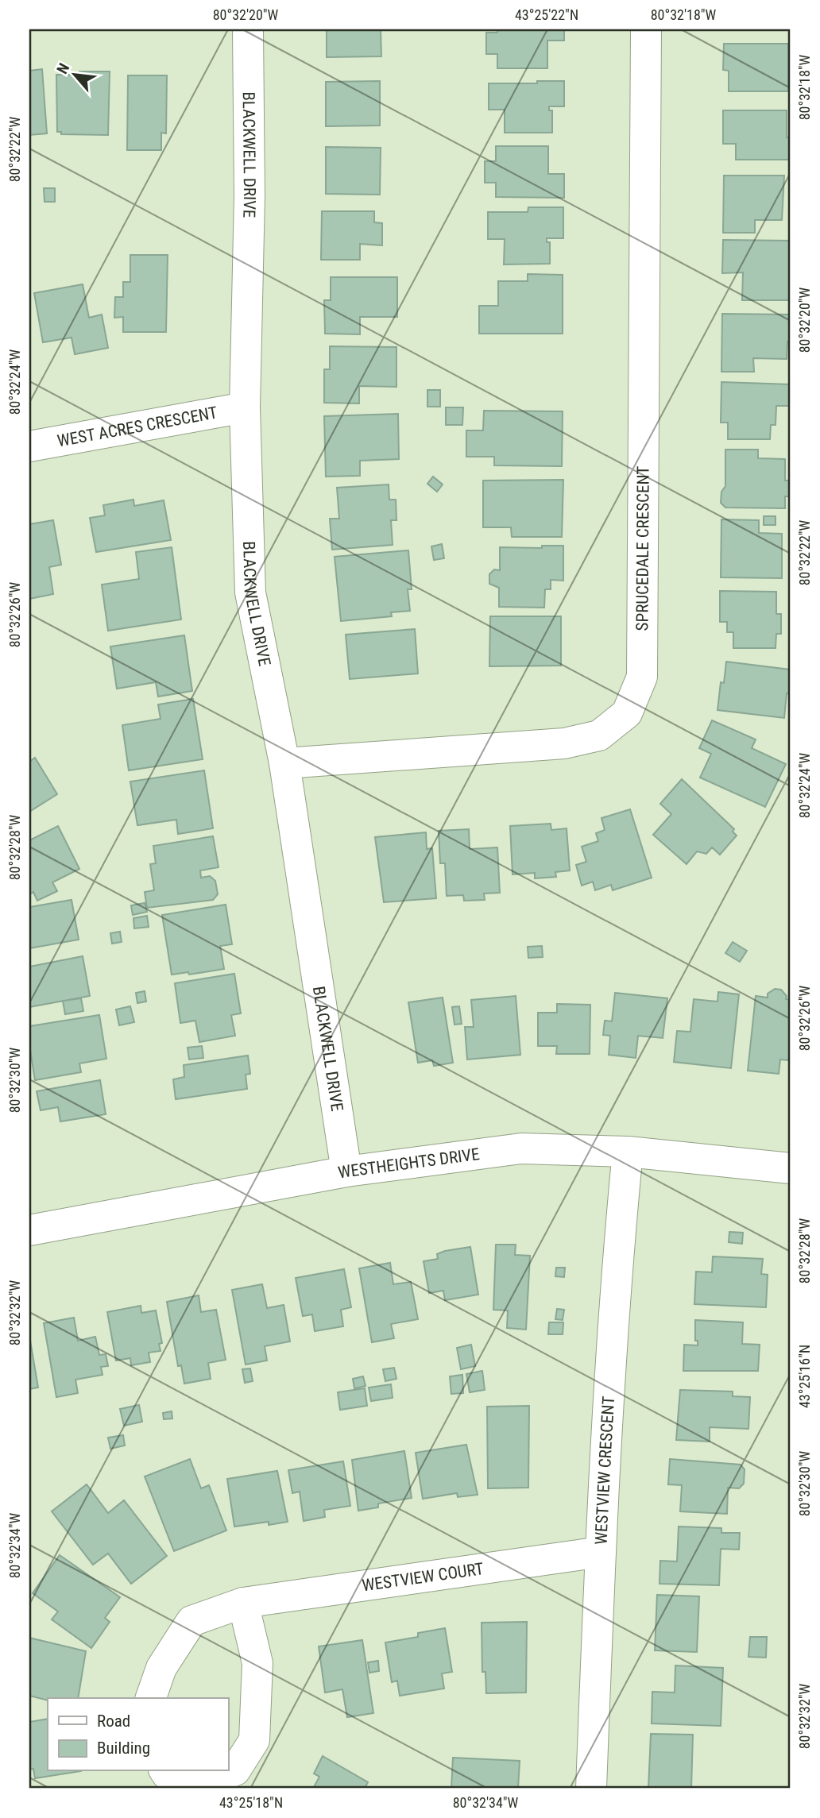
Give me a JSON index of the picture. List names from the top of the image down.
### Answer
{
  "streets": {
    "street": [
      "BLACKWELL DRIVE",
      "WEST ACRES CRESCENT",
      "SPRUCEDALE CRESCENT",
      "WESTHEIGHTS DRIVE",
      "WESTVIEW CRESCENT",
      "WESTVIEW COURT"
    ]
  },
  "crossings": [
    ["BLACKWELL DRIVE", "WEST ACRES CRESCENT"],
    ["BLACKWELL DRIVE", "SPRUCEDALE CRESCENT"],
    ["BLACKWELL DRIVE", "WESTHEIGHTS DRIVE"],
    ["WESTHEIGHTS DRIVE", "WESTVIEW CRESCENT"],
    ["WESTVIEW CRESCENT", "WESTVIEW COURT"]
  ],
  "legend": ["Road", "Building"],
  "north": "top left",
  "coordinates": [
    "80°32'20\"W",
    "43°25'22\"N",
    "80°32'18\"W",
    "80°32'22\"W",
    "80°32'24\"W",
    "80°32'26\"W",
    "80°32'28\"W",
    "80°32'30\"W",
    "80°32'32\"W",
    "43°25'16\"N",
    "80°32'34\"W",
    "43°25'18\"N"
  ]
}
